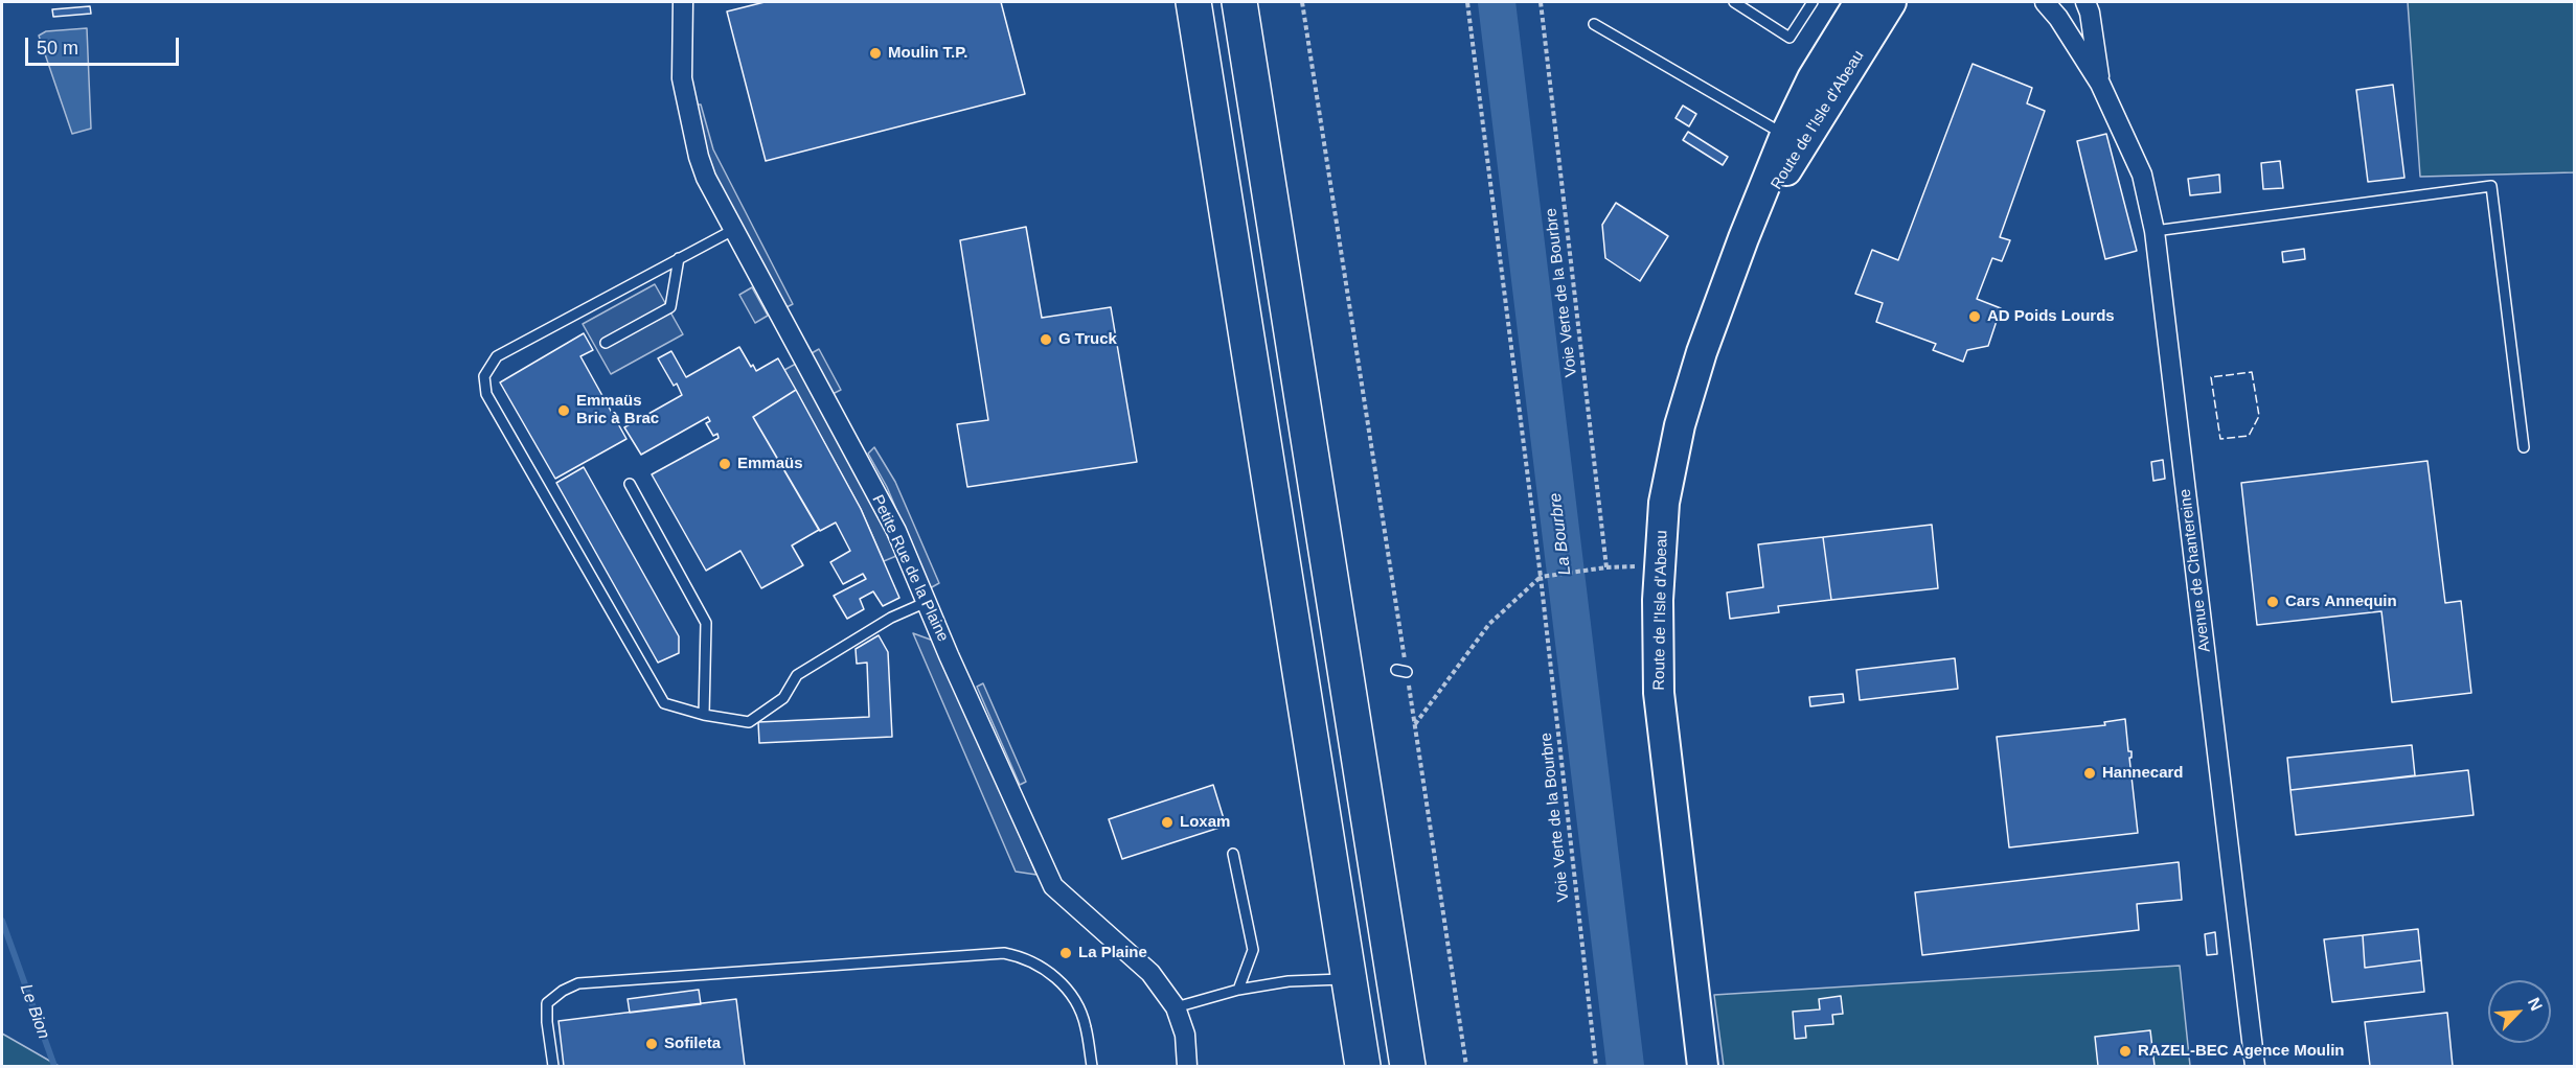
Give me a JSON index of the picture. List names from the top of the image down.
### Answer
{
  "streets": {
    "main road": ["Route de l'Isle d'Abeau"],
    "street": ["Petite Rue de la Plaine", "Avenue de Chantereine"],
    "path": ["Voie Verte de la Bourbre"]
  },
  "water": ["La Bourbre", "Le Bion"],
  "places": [
    "Moulin T.P.",
    "AD Poids Lourds",
    "G Truck",
    "Emmaüs Bric à Brac",
    "Emmaüs",
    "Cars Annequin",
    "Hannecard",
    "Loxam",
    "La Plaine",
    "Sofileta",
    "RAZEL-BEC Agence Moulin"
  ],
  "scale_bar": "50 m",
  "north": "top right"
}
